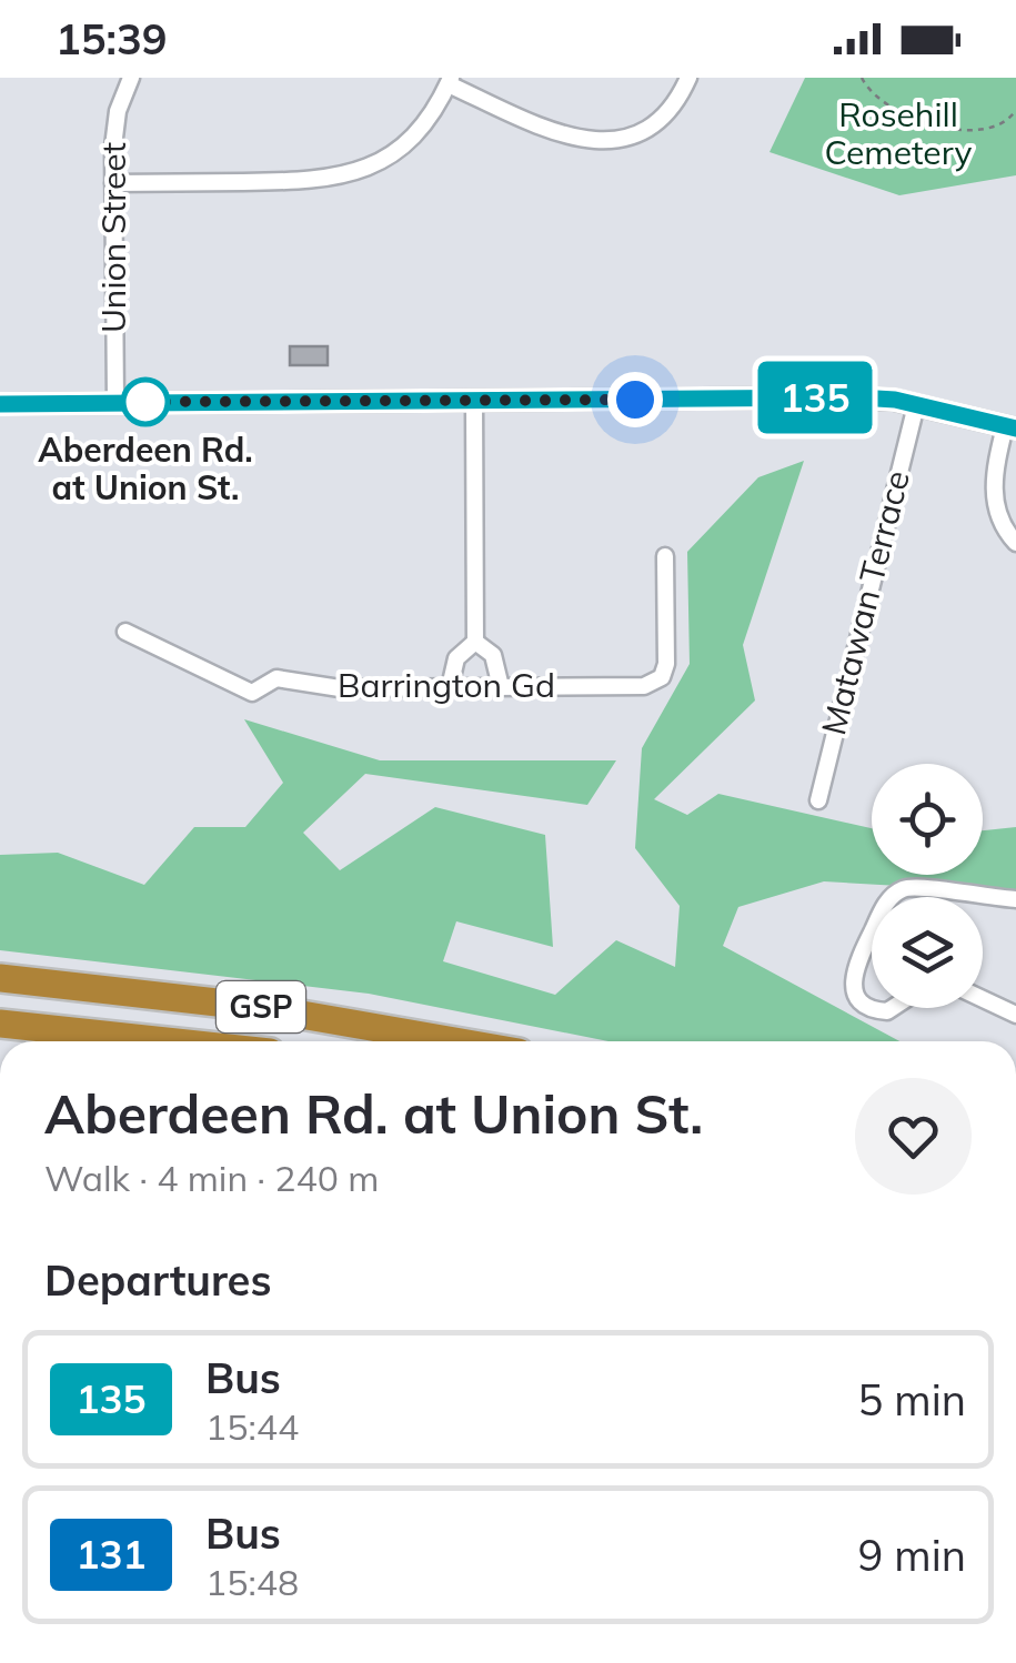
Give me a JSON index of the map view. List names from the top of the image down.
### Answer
{
  "streets": {
    "highway": ["GSP"],
    "street": ["Union Street", "Matawan Terrace", "Barrington Gd"]
  },
  "parks": ["Rosehill Cemetery"],
  "places": ["Aberdeen Rd. at Union St."],
  "lines": ["bus line 135"],
  "page": {
    "status": "15:39",
    "on_map": "135",
    "heading": [
      ["Aberdeen Rd. at Union St.", "Walk · 4 min · 240 m"],
      "Departures"
    ],
    "list": [
      {
        "mark": "135",
        "name": "Bus",
        "note": "15:44",
        "value": "5 min"
      },
      {
        "mark": "131",
        "name": "Bus",
        "note": "15:48",
        "value": "9 min"
      }
    ]
  }
}
